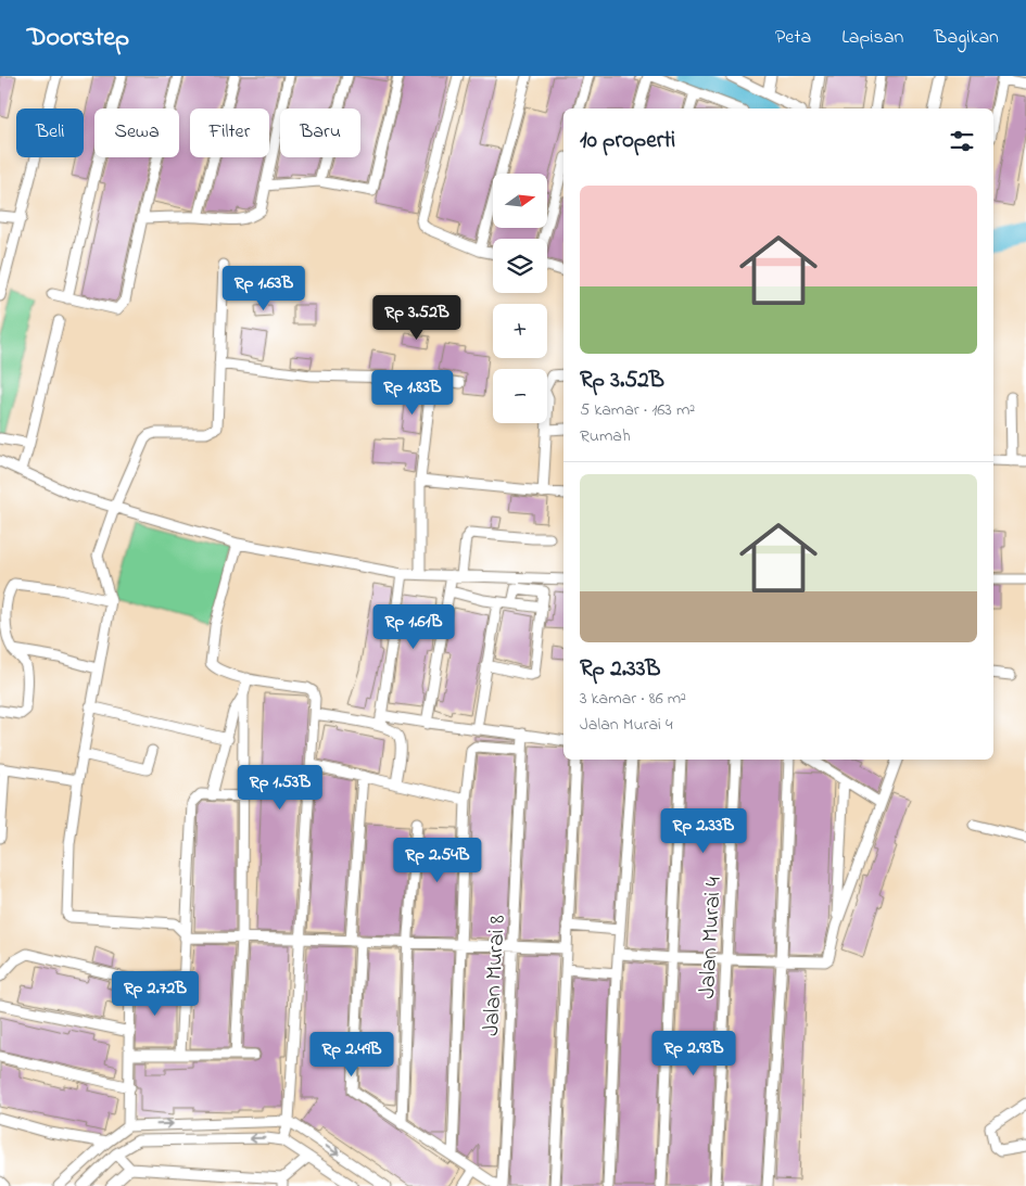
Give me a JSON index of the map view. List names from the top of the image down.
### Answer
{
  "streets": {
    "street": ["Jalan Murai 4", "Jalan Murai 8"]
  },
  "north": "right",
  "page": {
    "header": "Doorstep",
    "nav": ["Peta", "Lapisan", "Bagikan"],
    "chip": [
      "Beli",
      "Sewa",
      "Filter",
      "Baru"
    ],
    "heading": "10 properti",
    "map_buttons": ["+", "−"],
    "list": [
      {
        "name": "Rp 3.52B",
        "note": "5 kamar · 163 m² · Rumah"
      },
      {
        "name": "Rp 2.33B",
        "note": "3 kamar · 86 m² · Jalan Murai 4"
      }
    ],
    "price": [
      "Rp 1.63B",
      "Rp 3.52B",
      "Rp 1.83B",
      "Rp 1.61B",
      "Rp 1.53B",
      "Rp 2.33B",
      "Rp 2.54B",
      "Rp 2.72B",
      "Rp 2.93B",
      "Rp 2.49B"
    ]
  }
}
